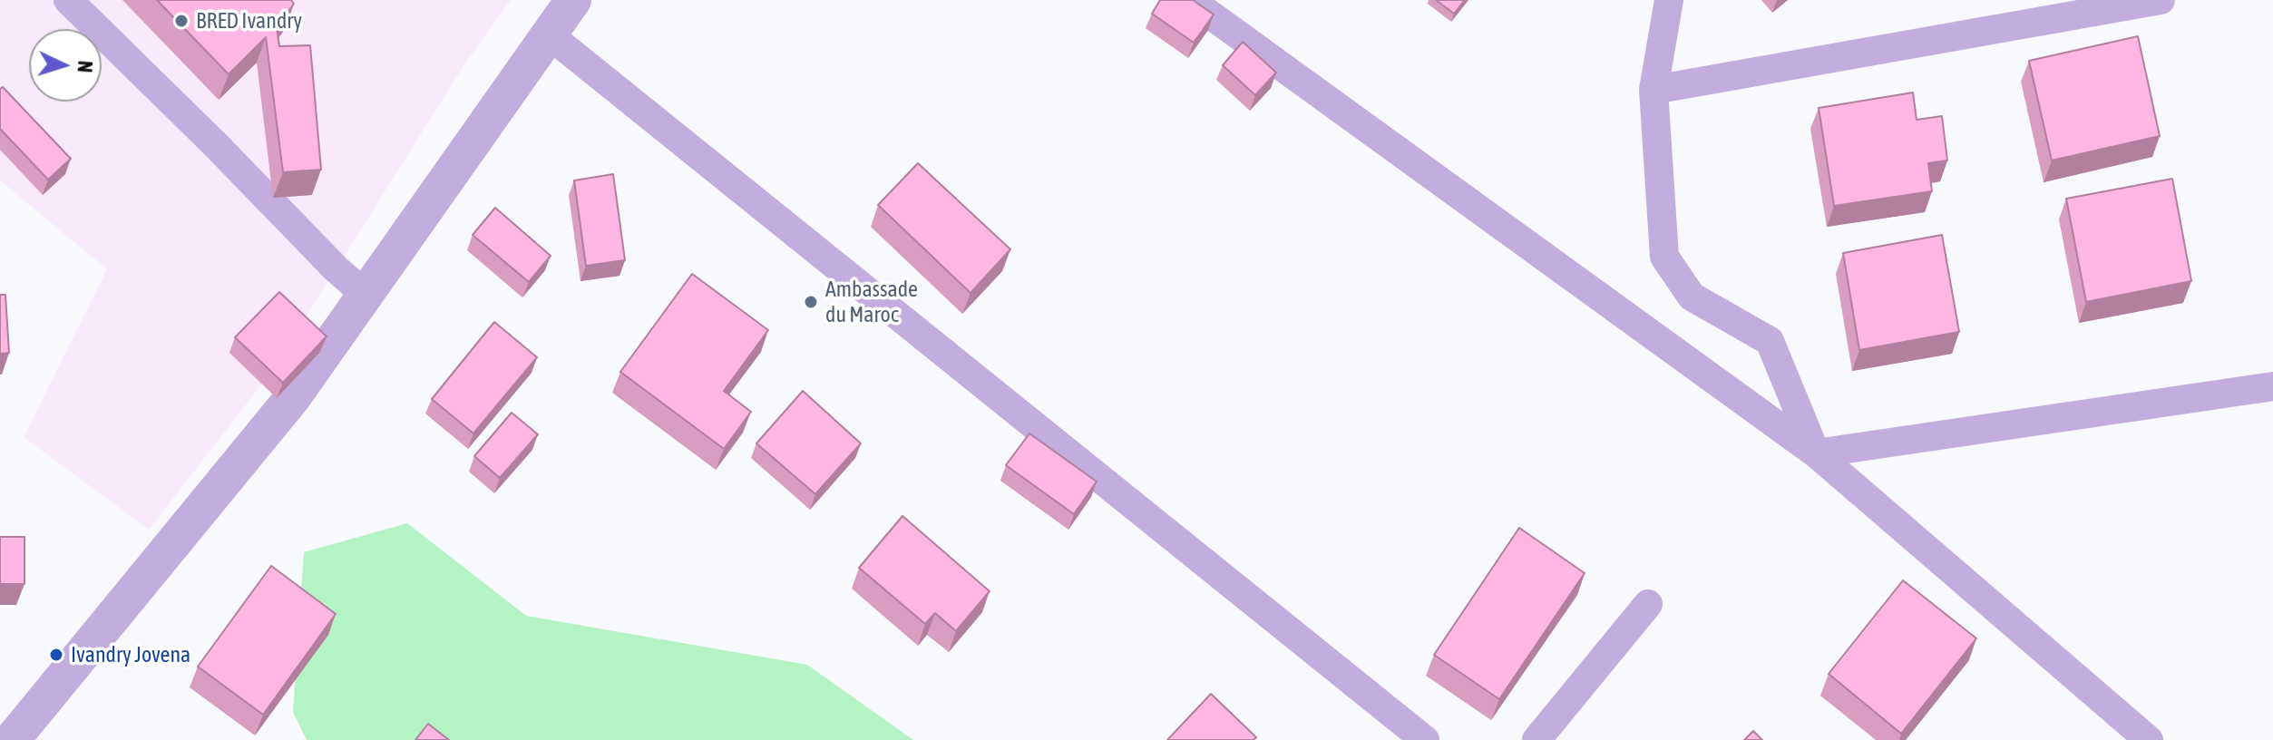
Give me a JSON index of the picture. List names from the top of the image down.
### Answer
{
  "places": ["BRED Ivandry", "Ambassade du Maroc", "Ivandry Jovena"],
  "north": "right"
}
